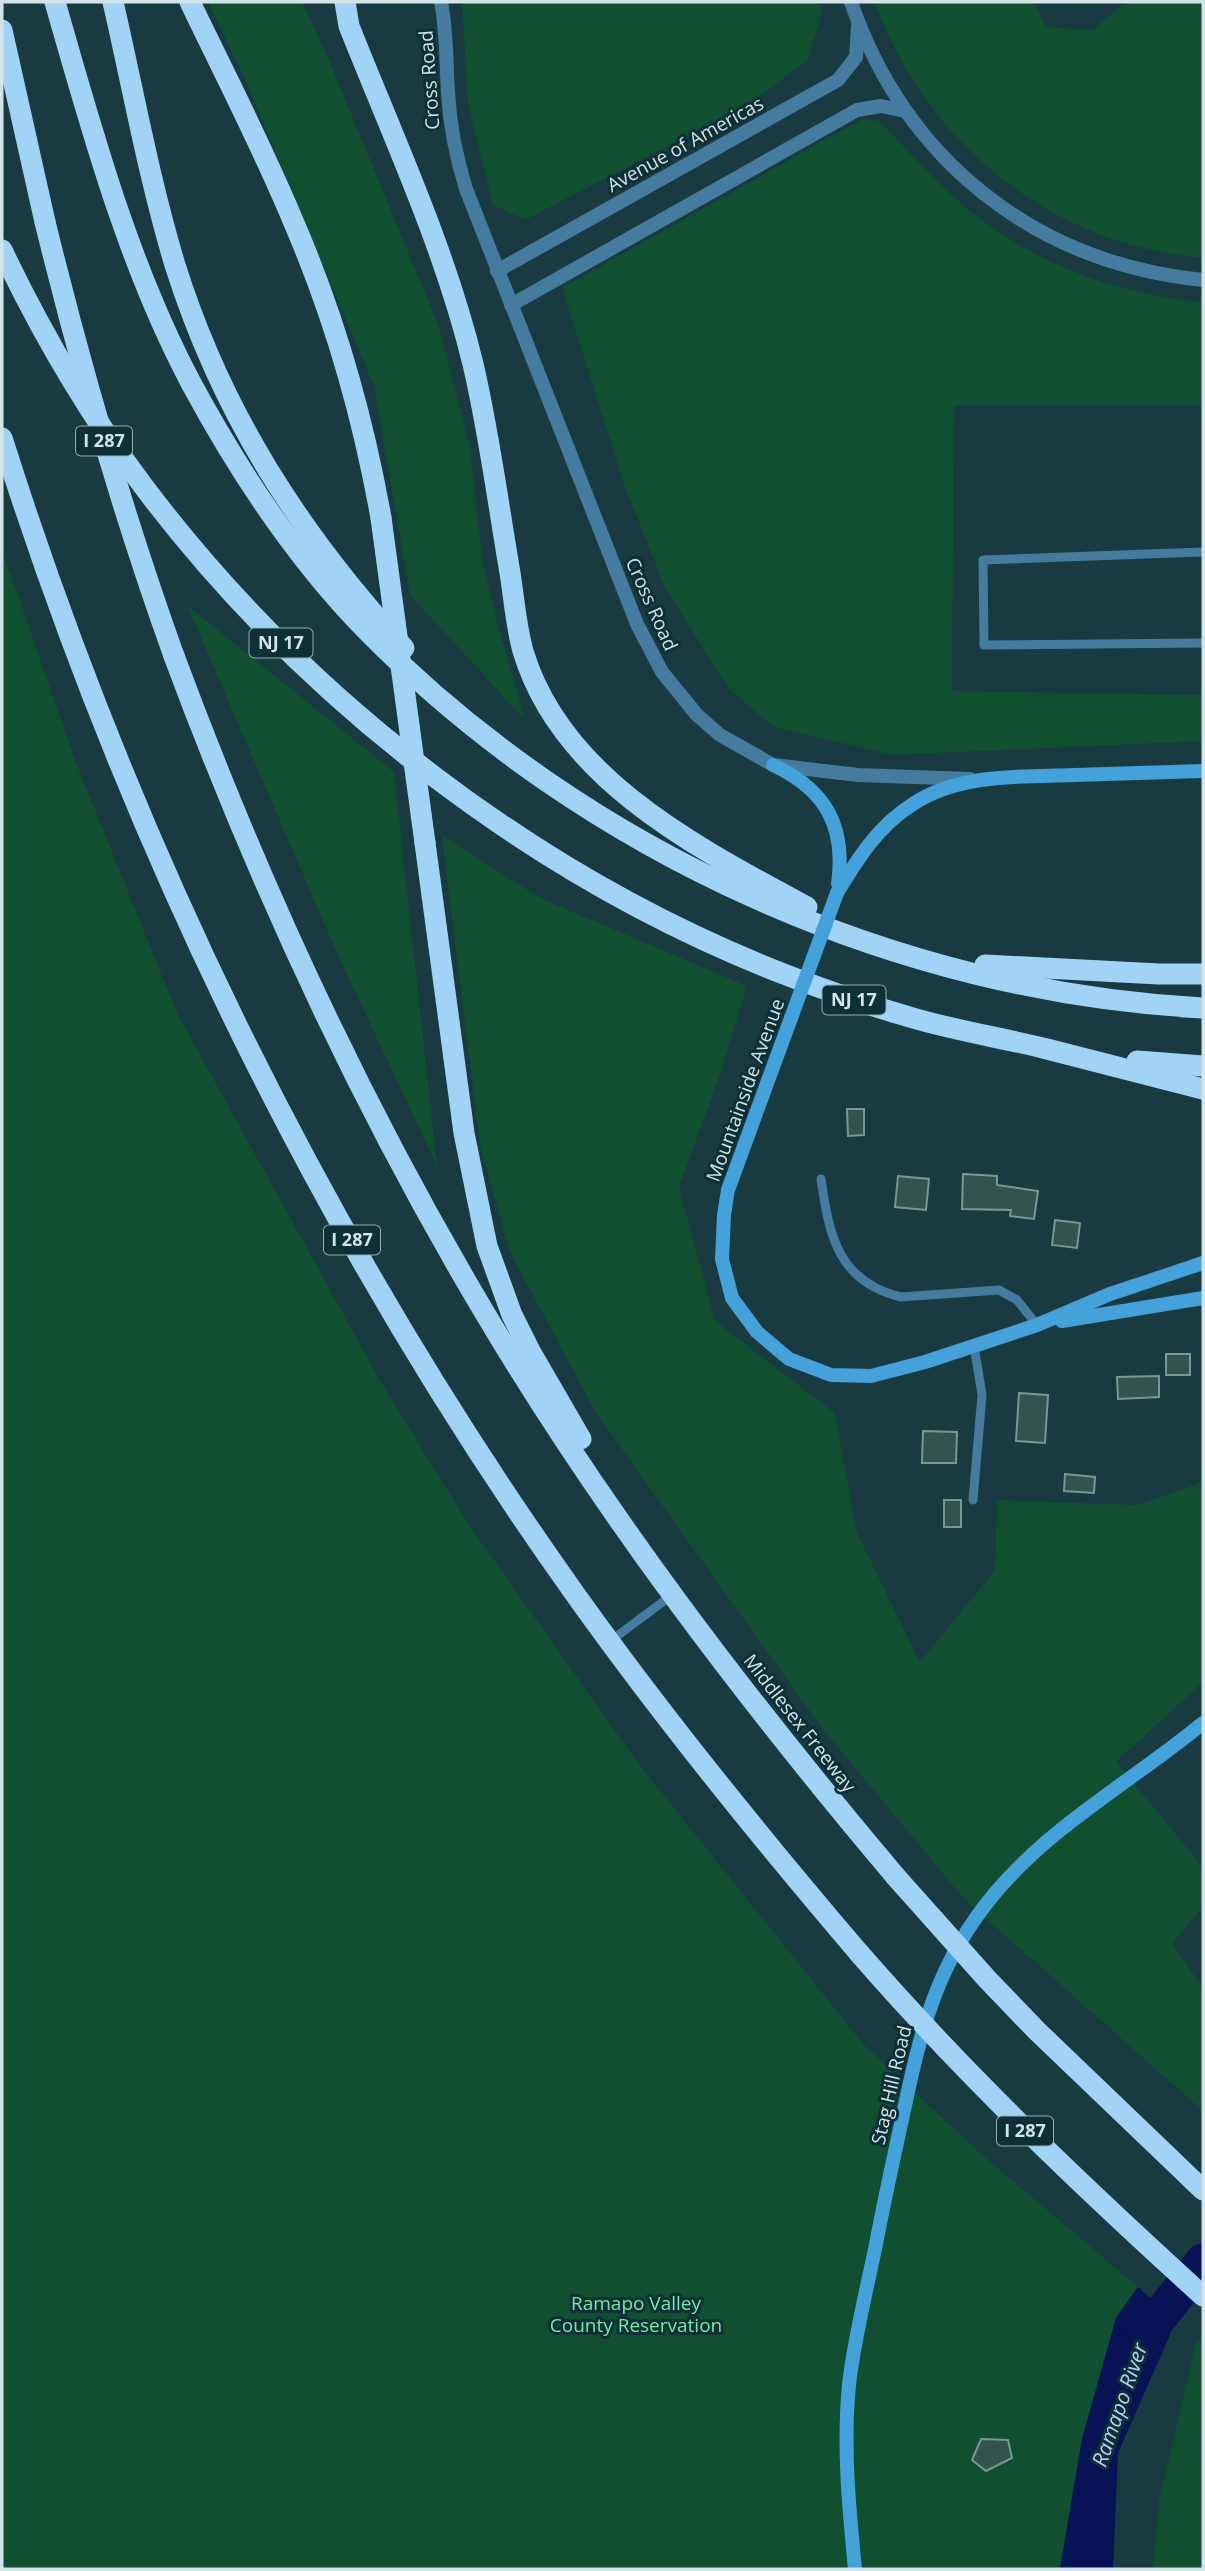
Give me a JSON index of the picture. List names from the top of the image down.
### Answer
{
  "streets": {
    "highway": ["I 287", "NJ 17", "Middlesex Freeway"],
    "street": [
      "Cross Road",
      "Avenue of Americas",
      "Mountainside Avenue",
      "Stag Hill Road"
    ]
  },
  "crossings": [
    ["Cross Road", "Avenue of Americas"],
    ["Cross Road", "Mountainside Avenue"],
    ["I 287", "Middlesex Freeway"]
  ],
  "water": ["Ramapo River"],
  "parks": ["Ramapo Valley County Reservation"]
}
